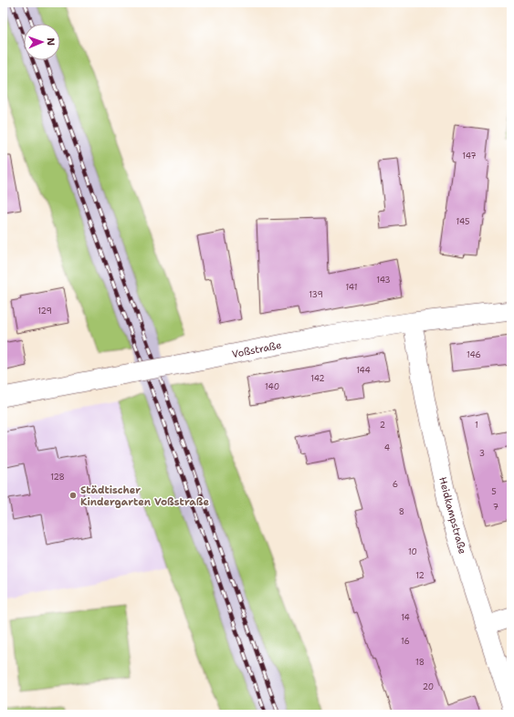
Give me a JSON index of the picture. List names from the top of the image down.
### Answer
{
  "streets": {
    "street": ["Voßstraße", "Heidkampstraße"]
  },
  "crossings": [
    ["Voßstraße", "Heidkampstraße"]
  ],
  "places": ["Städtischer Kindergarten Voßstraße"],
  "house_numbers": [
    "147",
    "145",
    "143",
    "141",
    "139",
    "129",
    "146",
    "144",
    "142",
    "140",
    "2",
    "1",
    "4",
    "3",
    "128",
    "6",
    "5",
    "7",
    "8",
    "10",
    "12",
    "14",
    "16",
    "18",
    "20"
  ],
  "north": "right"
}
